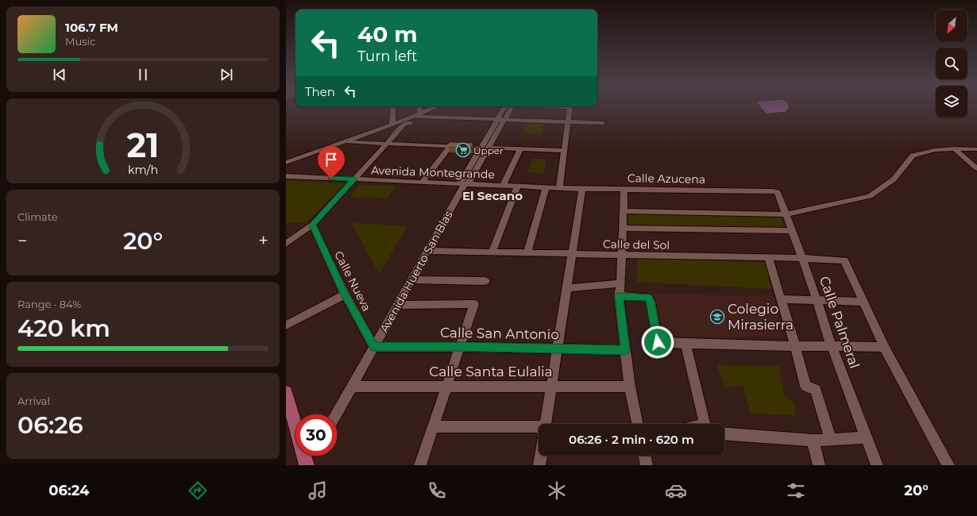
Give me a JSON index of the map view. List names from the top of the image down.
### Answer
{
  "streets": {
    "street": [
      "Avenida Montegrande",
      "Calle Azucena",
      "Calle del Sol",
      "Avenida Huerto San Blas",
      "Calle Nueva",
      "Calle Palmeral",
      "Calle San Antonio",
      "Calle Santa Eulalia"
    ]
  },
  "crossings": [
    ["Avenida Montegrande", "Calle Azucena"],
    ["Avenida Montegrande", "Avenida Huerto San Blas"],
    ["Calle Azucena", "Calle Palmeral"],
    ["Calle del Sol", "Avenida Huerto San Blas"],
    ["Calle del Sol", "Calle Palmeral"],
    ["Avenida Huerto San Blas", "Calle Nueva"],
    ["Avenida Huerto San Blas", "Calle San Antonio"],
    ["Avenida Huerto San Blas", "Calle Santa Eulalia"],
    ["Calle Nueva", "Calle San Antonio"]
  ],
  "districts": ["El Secano"],
  "places": {
    "supermarket": ["Upper"],
    "school or university": ["Colegio Mirasierra"]
  },
  "north": "bottom left",
  "page": {
    "turn": ["40 m", "Turn left"],
    "song": ["106.7 FM", "Music"],
    "then": "Then",
    "tile": [
      "Climate",
      ["Range · 84%", "420 km"],
      ["Arrival", "06:26"]
    ],
    "heat": ["−", "20°", "+"],
    "limit": "30",
    "trip": "06:26 · 2 min · 620 m",
    "tabs": ["06:24", "20°"],
    "gauge": ["21", "km/h"]
  }
}
